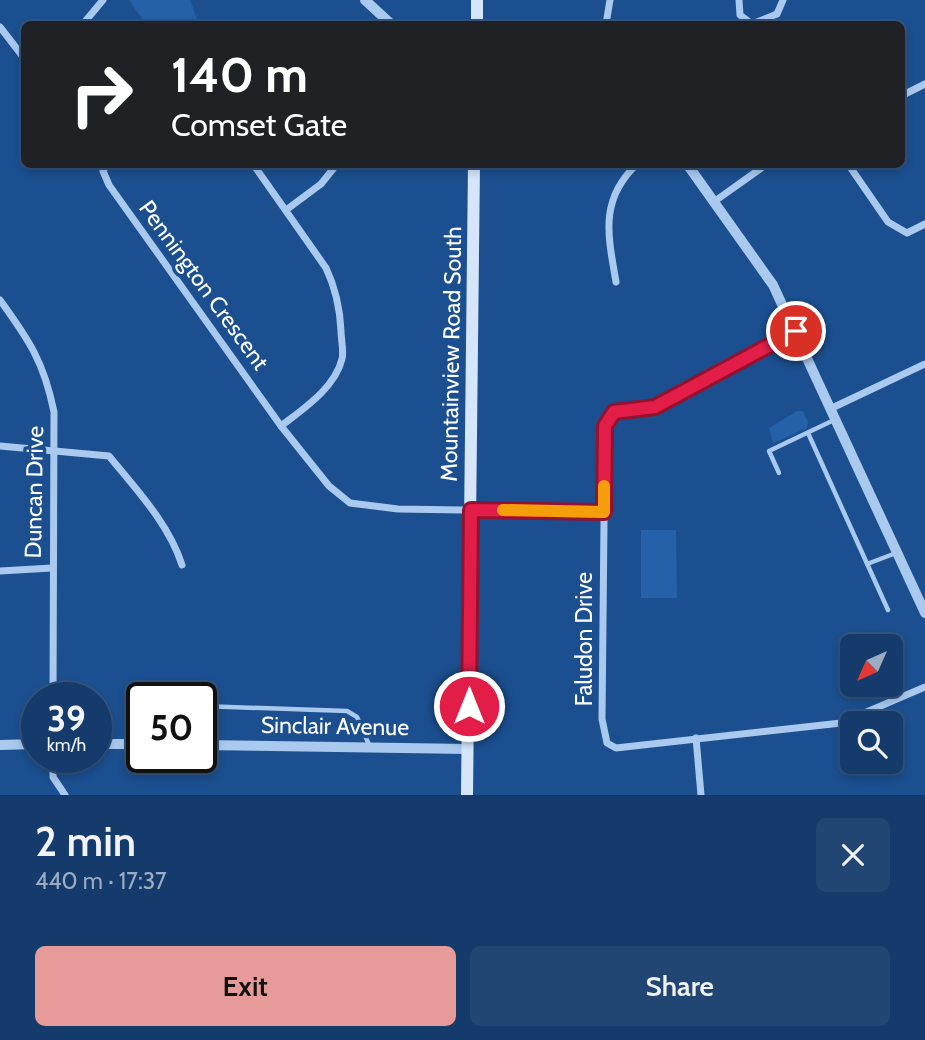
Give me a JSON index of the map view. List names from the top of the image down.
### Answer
{
  "streets": {
    "main road": ["Mountainview Road South"],
    "street": [
      "Pennington Crescent",
      "Duncan Drive",
      "Faludon Drive",
      "Sinclair Avenue"
    ]
  },
  "crossings": [
    ["Pennington Crescent", "Mountainview Road South"],
    ["Pennington Crescent", "Faludon Drive"],
    ["Mountainview Road South", "Sinclair Avenue"]
  ],
  "north": "bottom left",
  "page": {
    "turn": ["140 m", "Comset Gate"],
    "speed": "39 km/h",
    "limit": "50",
    "heading": ["2 min", "440 m · 17:37"],
    "buttons": ["Exit", "Share"]
  }
}
